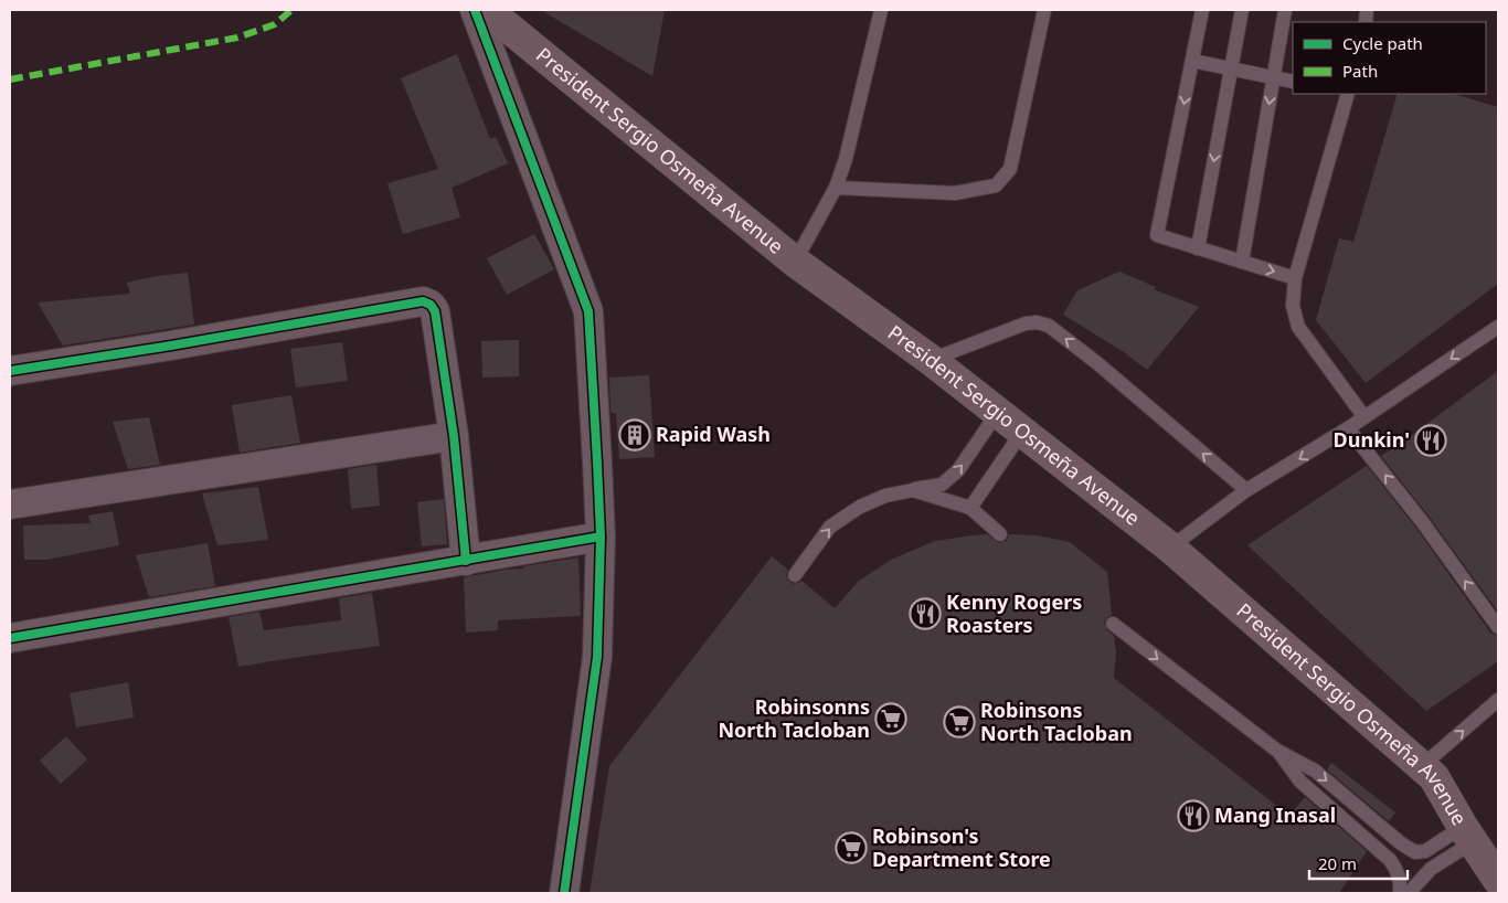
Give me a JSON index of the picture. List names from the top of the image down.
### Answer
{
  "streets": {
    "main road": ["President Sergio Osmeña Avenue"]
  },
  "places": {
    "building": ["Rapid Wash"],
    "restaurant": ["Dunkin'", "Kenny Rogers Roasters", "Mang Inasal"],
    "supermarket": ["Robinsonns North Tacloban", "Robinsons North Tacloban", "Robinson's Department Store"]
  },
  "legend": ["Cycle path", "Path"],
  "scale_bar": "20 m"
}
